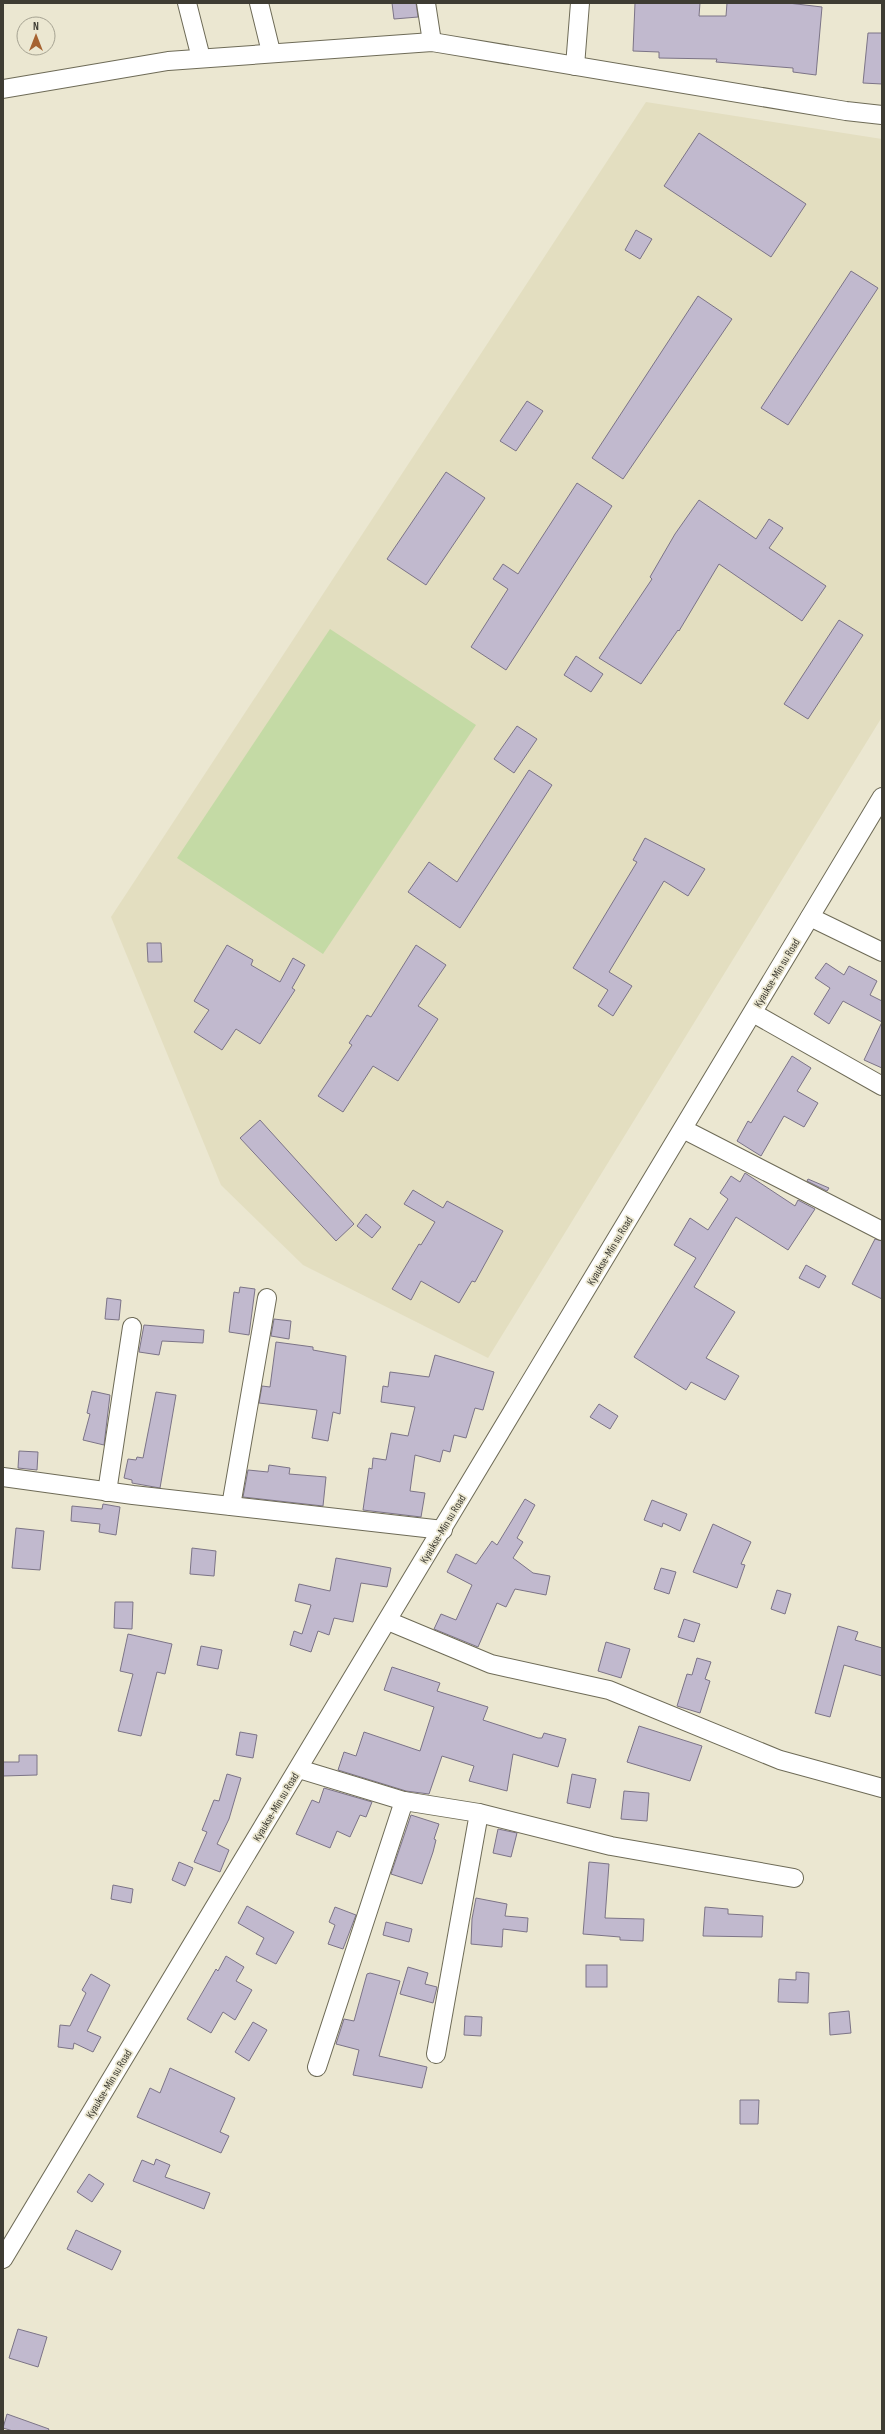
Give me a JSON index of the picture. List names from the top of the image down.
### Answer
{
  "streets": {
    "street": ["Kyaukse-Min su Road"]
  },
  "north": "top"
}
